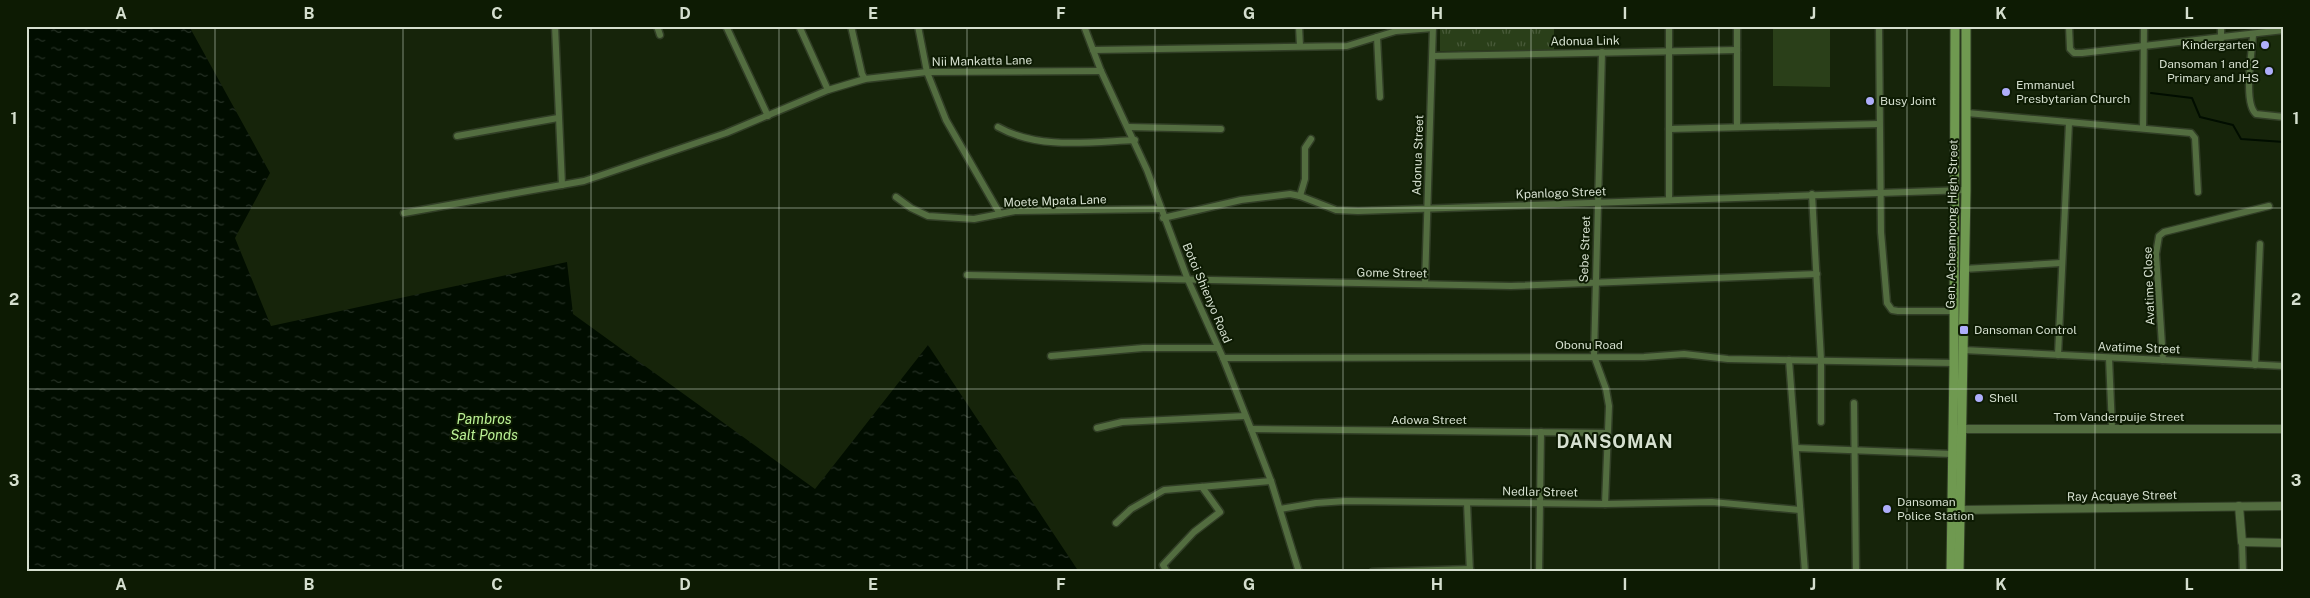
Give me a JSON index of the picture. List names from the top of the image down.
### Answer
{
  "streets": {
    "main road": ["Gen. Acheampong High Street"],
    "street": [
      "Adonua Link",
      "Nii Mankatta Lane",
      "Adonua Street",
      "Kpanlogo Street",
      "Moete Mpata Lane",
      "Sebe Street",
      "Gome Street",
      "Avatime Close",
      "Botoi Shienyo Road",
      "Obonu Road",
      "Avatime Street",
      "Tom Vanderpuije Street",
      "Adowa Street",
      "Nedlar Street",
      "Ray Acquaye Street"
    ]
  },
  "crossings": [
    ["Adonua Link", "Adonua Street"],
    ["Adonua Link", "Sebe Street"],
    ["Nii Mankatta Lane", "Botoi Shienyo Road"],
    ["Adonua Street", "Kpanlogo Street"],
    ["Adonua Street", "Gome Street"],
    ["Kpanlogo Street", "Gen. Acheampong High Street"],
    ["Kpanlogo Street", "Sebe Street"],
    ["Kpanlogo Street", "Botoi Shienyo Road"],
    ["Moete Mpata Lane", "Botoi Shienyo Road"],
    ["Gen. Acheampong High Street", "Obonu Road"],
    ["Gen. Acheampong High Street", "Avatime Street"],
    ["Gen. Acheampong High Street", "Tom Vanderpuije Street"],
    ["Gen. Acheampong High Street", "Ray Acquaye Street"],
    ["Sebe Street", "Gome Street"],
    ["Sebe Street", "Obonu Road"],
    ["Gome Street", "Botoi Shienyo Road"],
    ["Avatime Close", "Avatime Street"],
    ["Botoi Shienyo Road", "Obonu Road"],
    ["Botoi Shienyo Road", "Adowa Street"],
    ["Botoi Shienyo Road", "Nedlar Street"]
  ],
  "districts": ["DANSOMAN"],
  "water": ["Pambros Salt Ponds"],
  "places": {
    "other": [
      "Kindergarten",
      "Dansoman 1 and 2 Primary and JHS",
      "Emmanuel Presbytarian Church",
      "Busy Joint",
      "Shell",
      "Dansoman Police Station"
    ],
    "transit": ["Dansoman Control"]
  },
  "grid": {
    "columns": [
      "A",
      "B",
      "C",
      "D",
      "E",
      "F",
      "G",
      "H",
      "I",
      "J",
      "K",
      "L"
    ],
    "rows": ["1", "2", "3"]
  }
}
